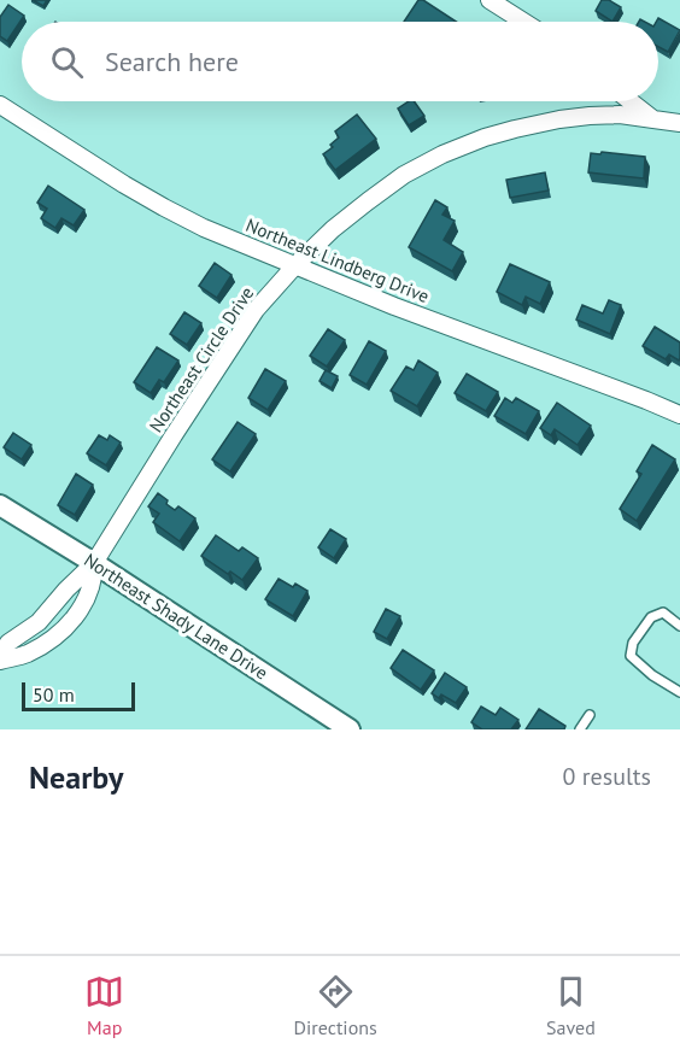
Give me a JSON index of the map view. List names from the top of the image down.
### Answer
{
  "streets": {
    "street": ["Northeast Lindberg Drive", "Northeast Circle Drive", "Northeast Shady Lane Drive"]
  },
  "crossings": [
    ["Northeast Lindberg Drive", "Northeast Circle Drive"],
    ["Northeast Circle Drive", "Northeast Shady Lane Drive"]
  ],
  "scale_bar": "50 m",
  "page": {
    "search": "Search here",
    "scale": "50 m",
    "heading": ["Nearby", "0 results"],
    "nav": ["Map", "Directions", "Saved"]
  }
}
